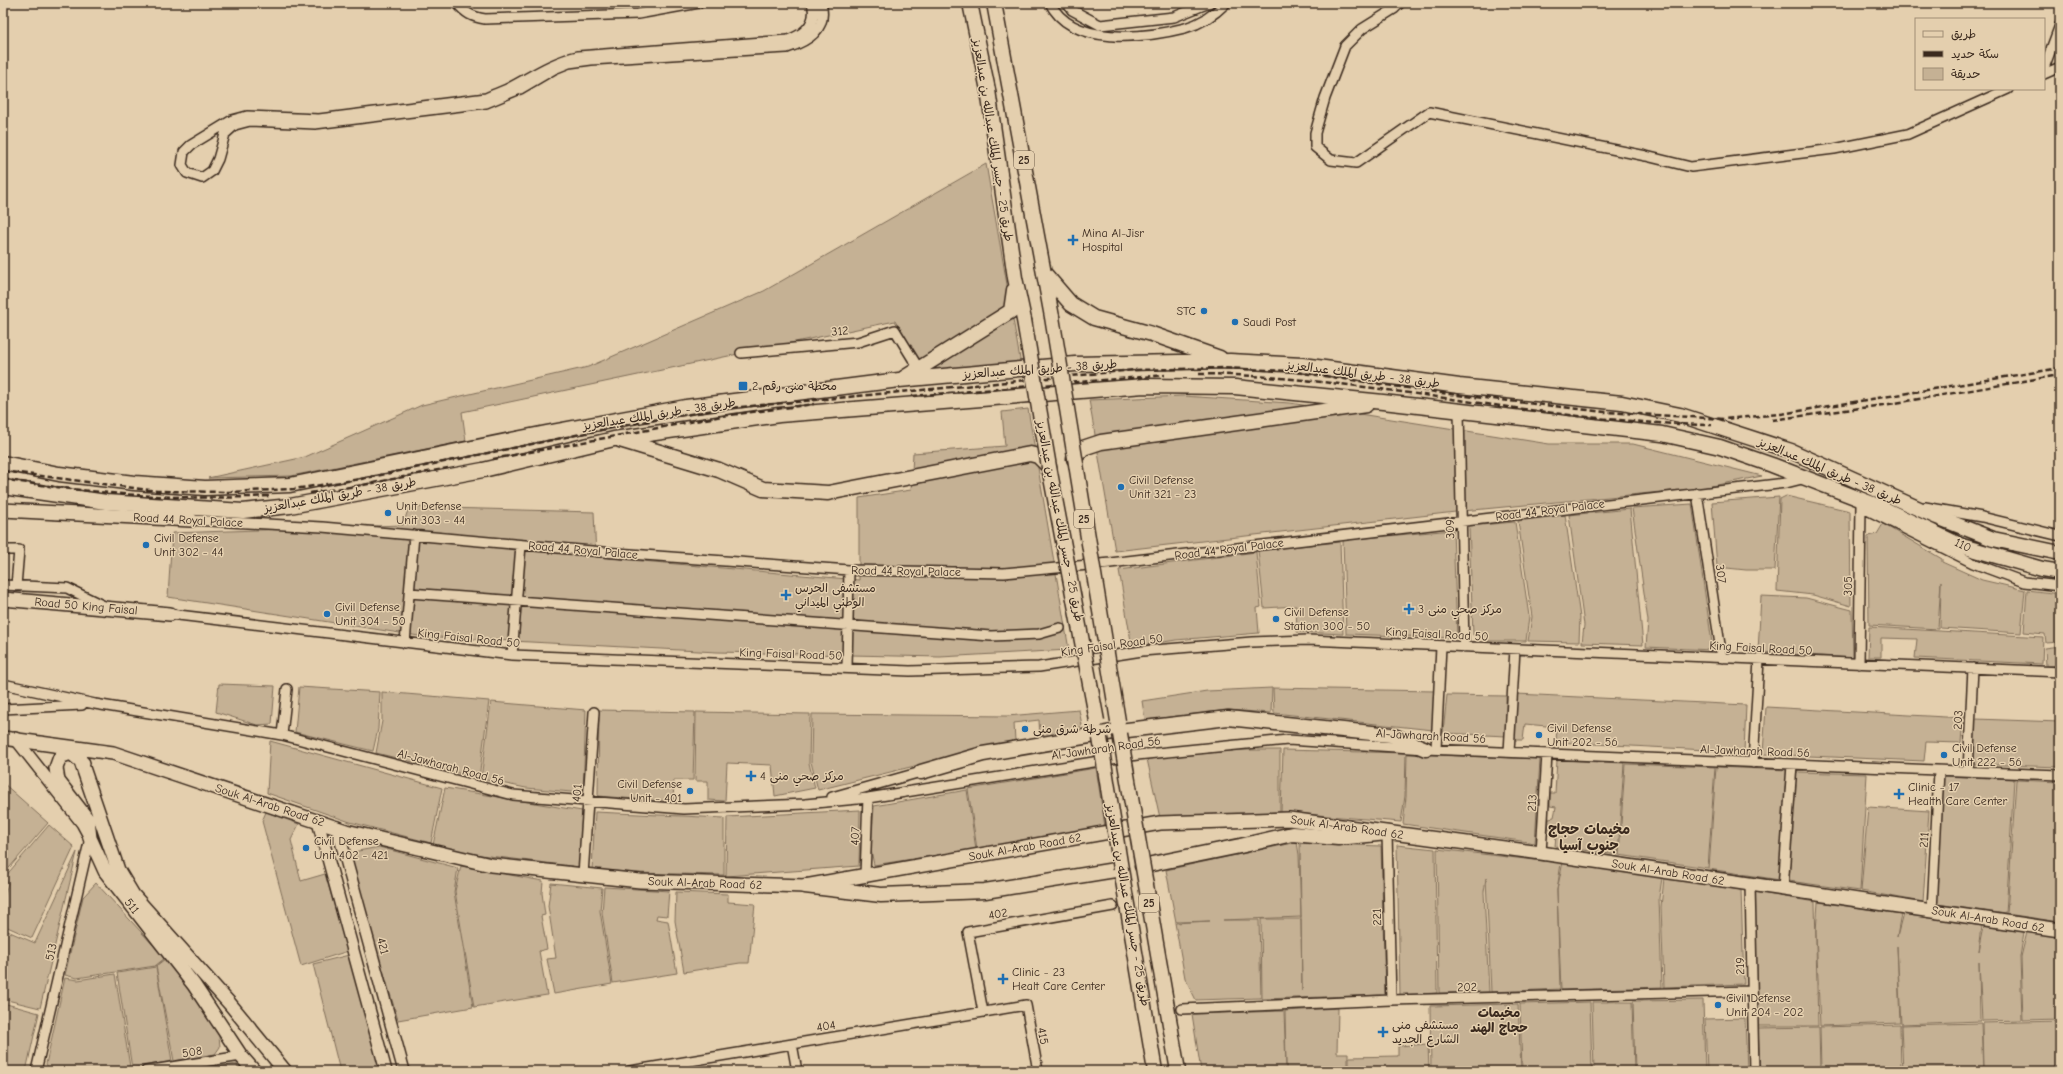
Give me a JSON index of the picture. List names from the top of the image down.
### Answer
{
  "streets": {
    "main road": [
      "طريق 25 - جسر الملك عبدالله بن عبدالعزيز",
      "25",
      "طريق 38 - طريق الملك عبدالعزيز",
      "Road 44 Royal Palace",
      "Road 50 King Faisal",
      "Souk Al-Arab Road 62",
      "511"
    ],
    "street": [
      "312",
      "309",
      "110",
      "307",
      "305",
      "King Faisal Road 50",
      "203",
      "Al-Jawharah Road 56",
      "401",
      "213",
      "407",
      "211",
      "402",
      "221",
      "421",
      "513",
      "219",
      "202",
      "404",
      "415",
      "508"
    ]
  },
  "crossings": [
    ["طريق 38 - طريق الملك عبدالعزيز", "Road 44 Royal Palace"],
    ["طريق 38 - طريق الملك عبدالعزيز", "309"],
    ["طريق 38 - طريق الملك عبدالعزيز", "110"],
    ["طريق 38 - طريق الملك عبدالعزيز", "305"],
    ["Road 44 Royal Palace", "309"],
    ["Road 44 Royal Palace", "307"],
    ["309", "King Faisal Road 50"],
    ["110", "305"],
    ["307", "King Faisal Road 50"],
    ["305", "King Faisal Road 50"],
    ["Road 50 King Faisal", "King Faisal Road 50"],
    ["King Faisal Road 50", "203"],
    ["203", "Al-Jawharah Road 56"],
    ["Al-Jawharah Road 56", "401"],
    ["Al-Jawharah Road 56", "213"],
    ["Al-Jawharah Road 56", "407"],
    ["Al-Jawharah Road 56", "211"],
    ["401", "Souk Al-Arab Road 62"],
    ["213", "Souk Al-Arab Road 62"],
    ["Souk Al-Arab Road 62", "407"],
    ["Souk Al-Arab Road 62", "211"],
    ["Souk Al-Arab Road 62", "511"],
    ["Souk Al-Arab Road 62", "221"],
    ["Souk Al-Arab Road 62", "421"],
    ["Souk Al-Arab Road 62", "219"],
    ["511", "513"],
    ["511", "508"],
    ["402", "404"],
    ["221", "202"],
    ["219", "202"],
    ["404", "415"]
  ],
  "districts": ["مخيمات حجاج جنوب آسيا", "مخيمات حجاج الهند"],
  "places": {
    "health": [
      "Mina Al-Jisr Hospital",
      "مستشفى الحرس الوطني الميداني",
      "مركز صحي منى 3",
      "مركز صحي منى 4",
      "Clinic - 17 Health Care Center",
      "Clinic - 23 Healt Care Center",
      "مستشفى منى الشارع الجديد"
    ],
    "other": [
      "STC",
      "Saudi Post",
      "Civil Defense Unit 321 - 23",
      "Unit Defense Unit 303 - 44",
      "Civil Defense Unit 302 - 44",
      "Civil Defense Unit 304 - 50",
      "Civil Defense Station 300 - 50",
      "شرطة شرق منى",
      "Civil Defense Unit 202 - 56",
      "Civil Defense Unit 222 - 56",
      "Civil Defense Unit - 401",
      "Civil Defense Unit 402 - 421",
      "Civil Defense Unit 204 - 202"
    ],
    "transit": ["محطة منى رقم 2"]
  },
  "legend": ["طريق", "سكة حديد", "حديقة"]
}
